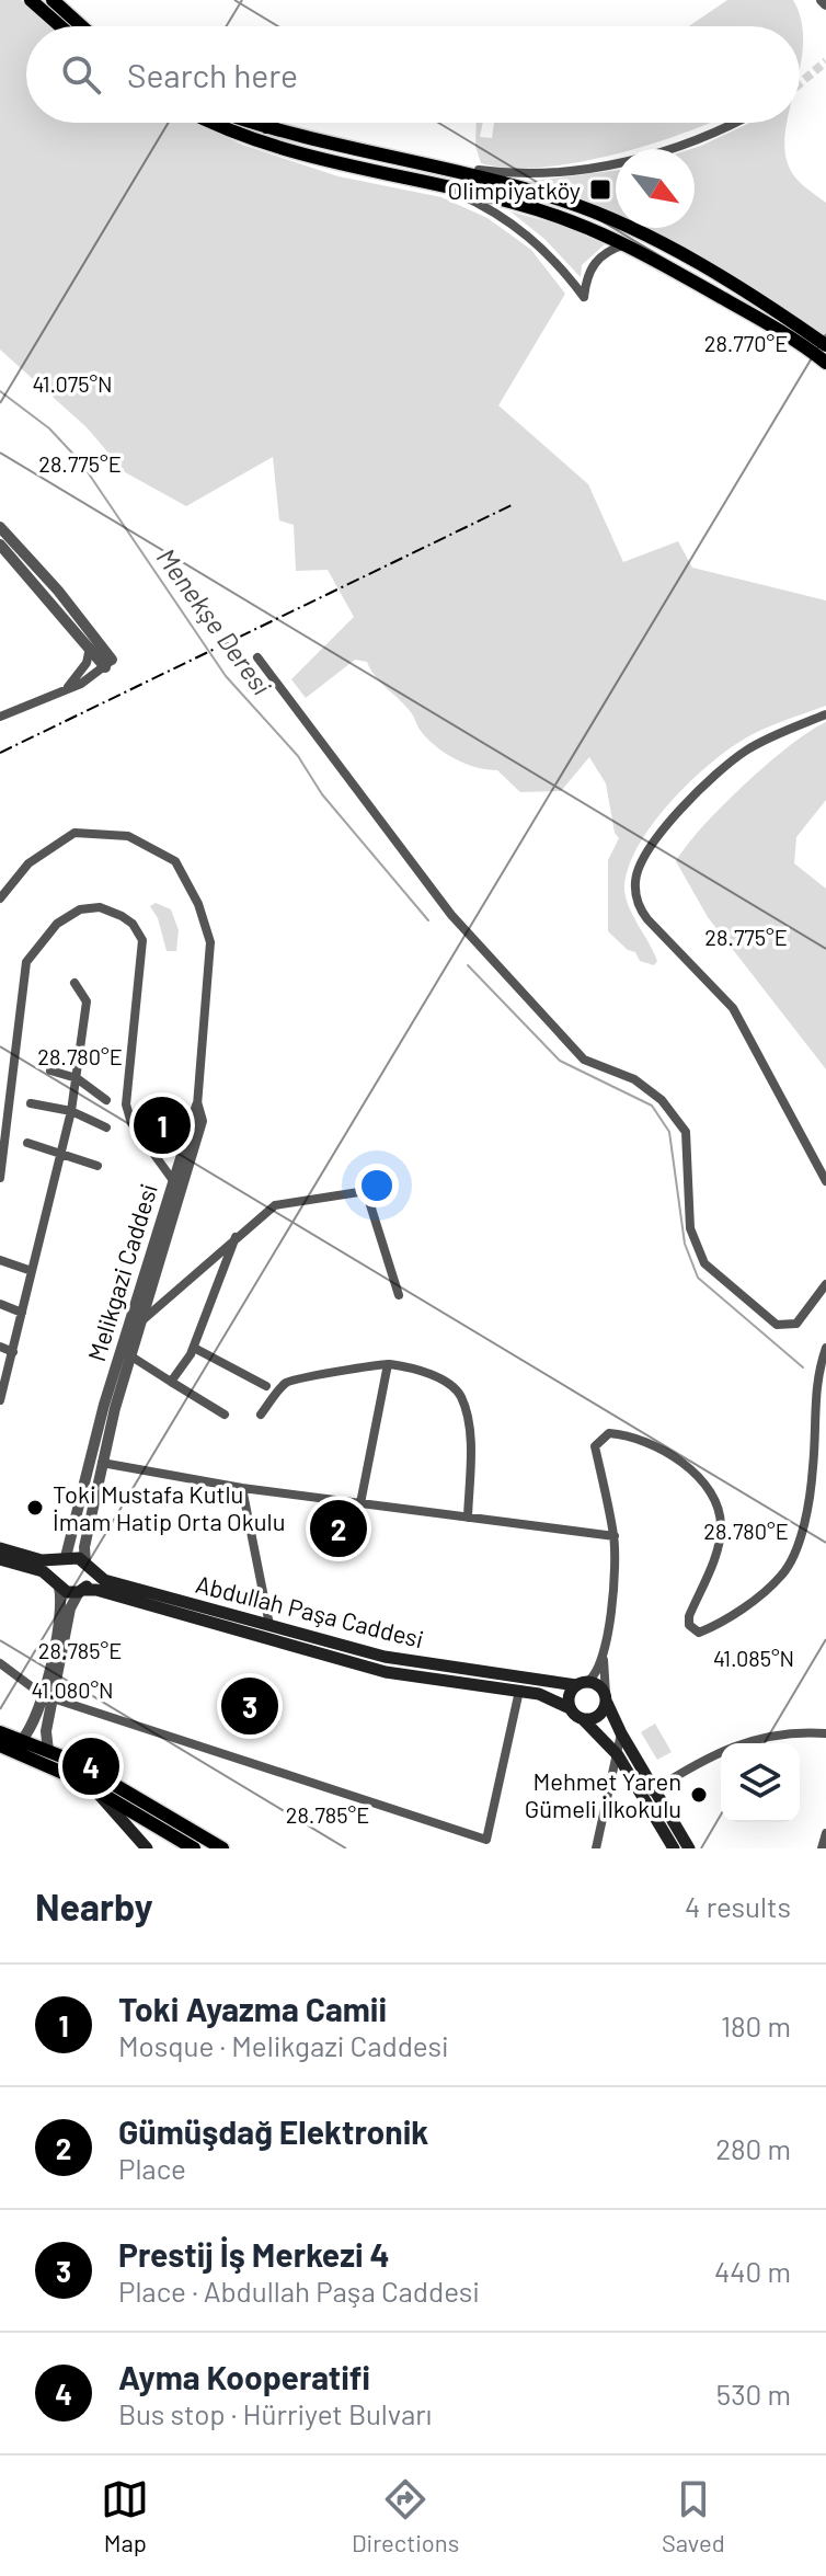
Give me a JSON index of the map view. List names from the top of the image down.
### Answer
{
  "streets": {
    "main road": ["Abdullah Paşa Caddesi"],
    "street": ["Melikgazi Caddesi"]
  },
  "crossings": [
    ["Melikgazi Caddesi", "Abdullah Paşa Caddesi"]
  ],
  "water": ["Menekşe Deresi"],
  "places": {
    "transit": ["Olimpiyatköy"],
    "other": ["Toki Mustafa Kutlu İmam Hatip Orta Okulu", "Mehmet Yaren Gümeli İlkokulu"]
  },
  "north": "bottom right",
  "page": {
    "search": "Search here",
    "pins": [
      "1",
      "2",
      "3",
      "4"
    ],
    "heading": ["Nearby", "4 results"],
    "list": [
      {
        "mark": "1",
        "name": "Toki Ayazma Camii",
        "note": "Mosque · Melikgazi Caddesi",
        "value": "180 m"
      },
      {
        "mark": "2",
        "name": "Gümüşdağ Elektronik",
        "note": "Place",
        "value": "280 m"
      },
      {
        "mark": "3",
        "name": "Prestij İş Merkezi 4",
        "note": "Place · Abdullah Paşa Caddesi",
        "value": "440 m"
      },
      {
        "mark": "4",
        "name": "Ayma Kooperatifi",
        "note": "Bus stop · Hürriyet Bulvarı",
        "value": "530 m"
      }
    ],
    "nav": ["Map", "Directions", "Saved"]
  },
  "coordinates": [
    "28.770°E",
    "41.075°N",
    "28.775°E",
    "28.780°E",
    "28.785°E",
    "41.085°N",
    "41.080°N"
  ]
}
